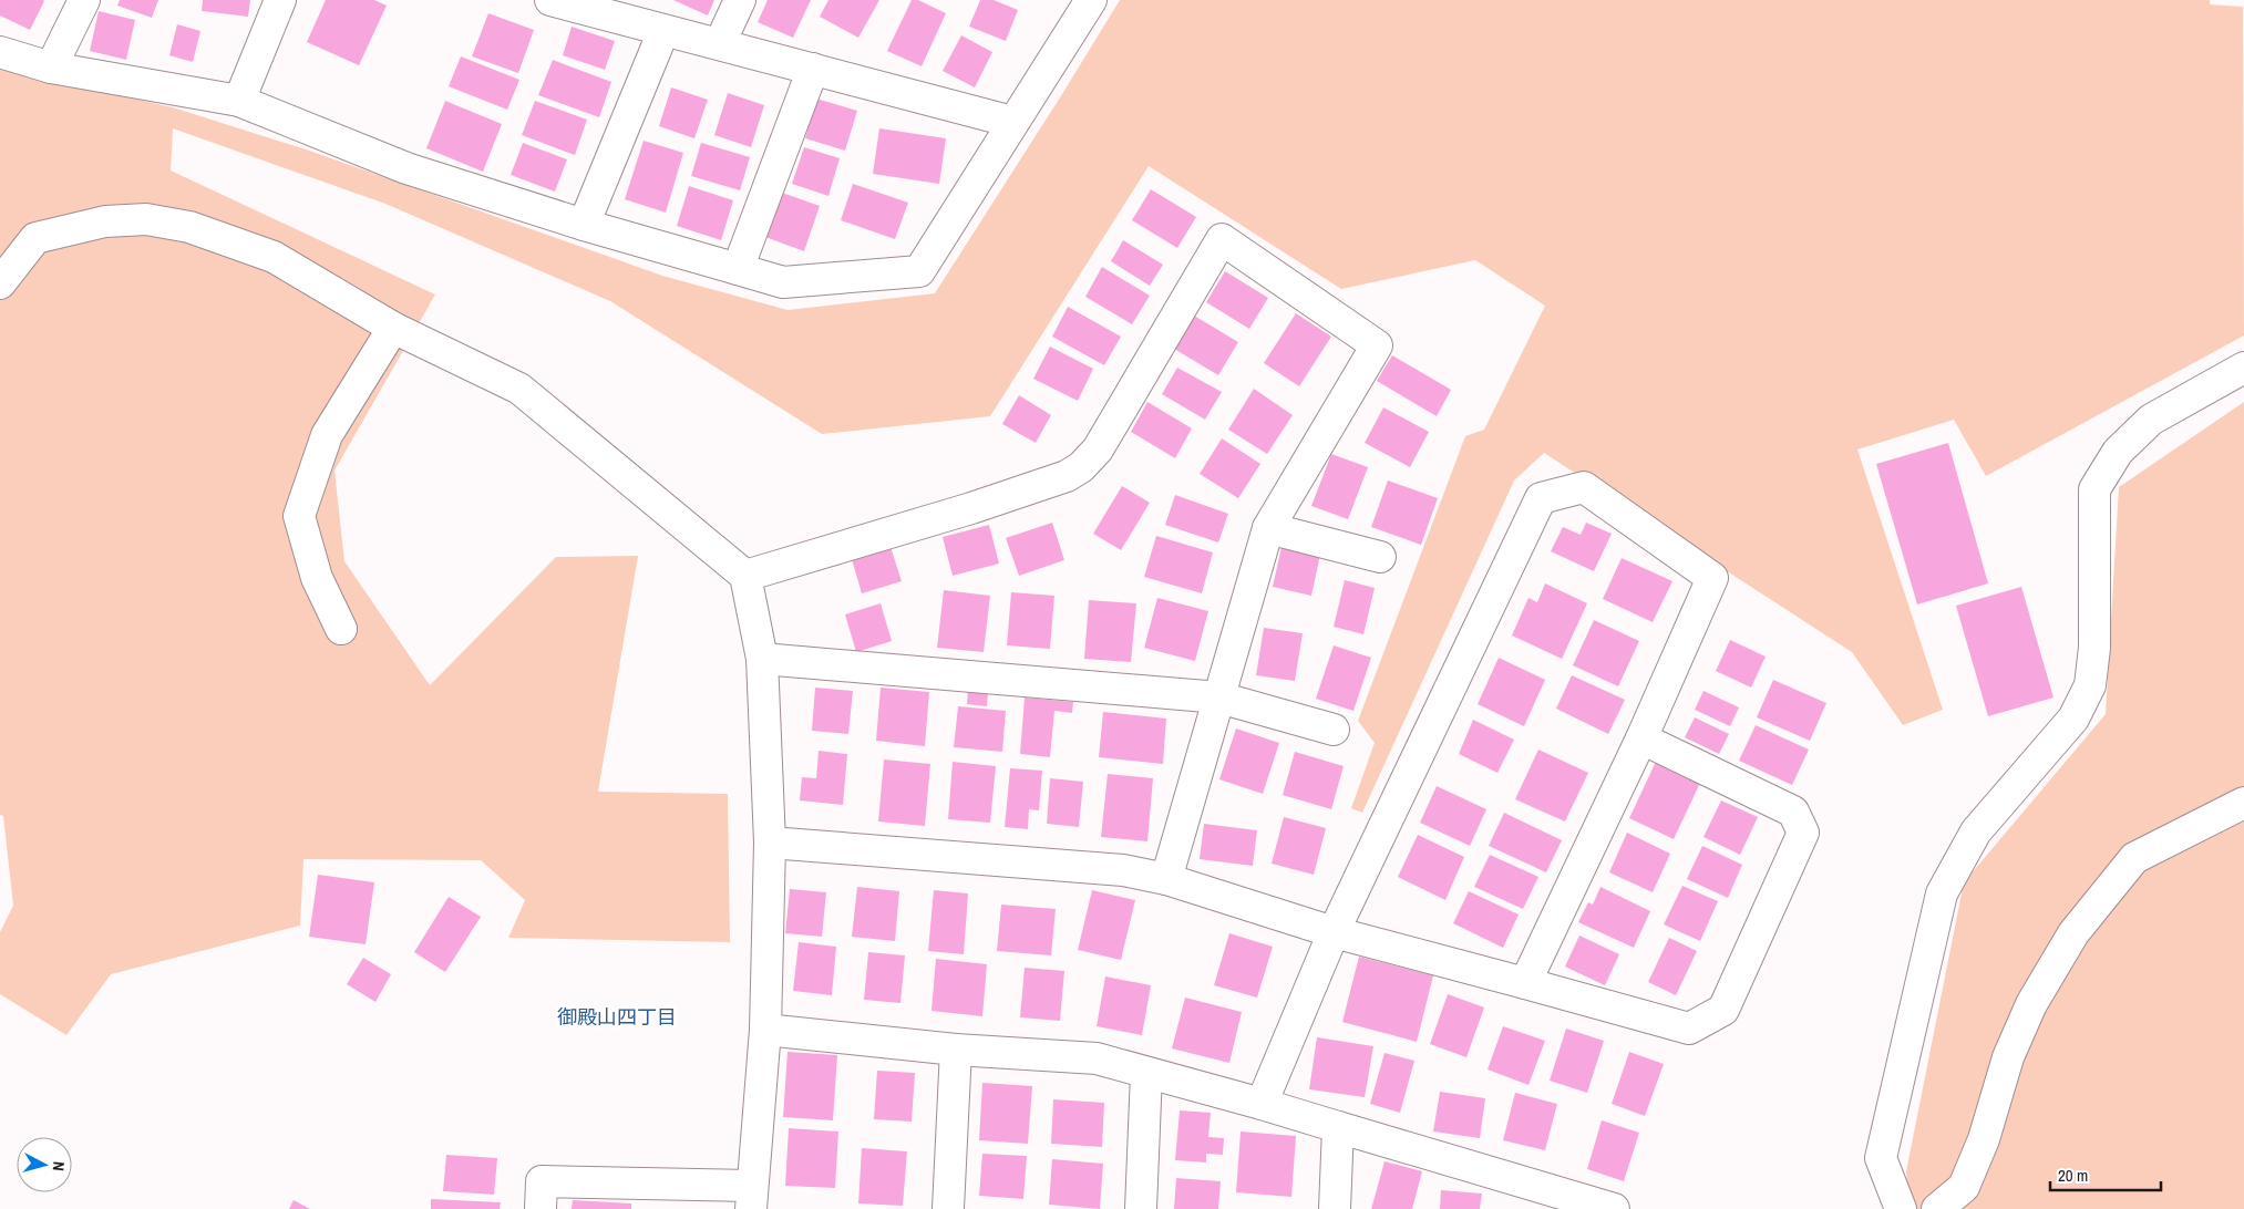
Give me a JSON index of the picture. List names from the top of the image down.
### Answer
{
  "districts": ["御殿山四丁目"],
  "scale_bar": "20 m",
  "north": "right"
}
